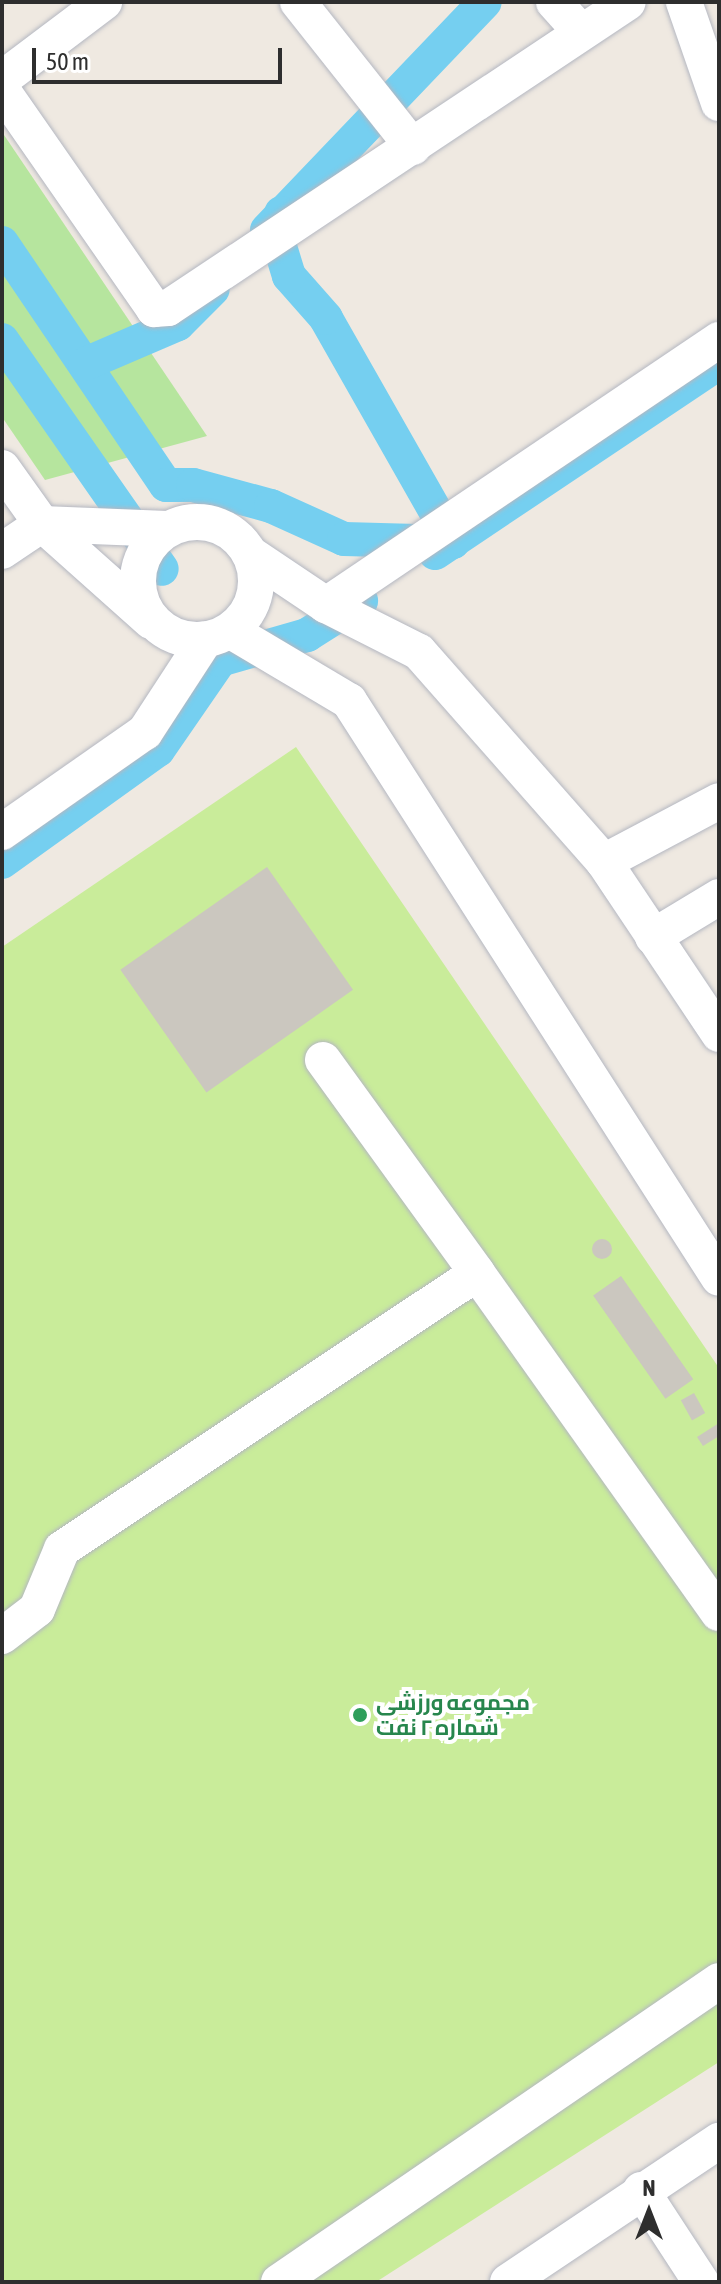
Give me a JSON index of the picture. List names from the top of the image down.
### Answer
{
  "places": ["مجموعه ورزشی شماره ۲ نفت"],
  "scale_bar": "50 m",
  "north": "top"
}
